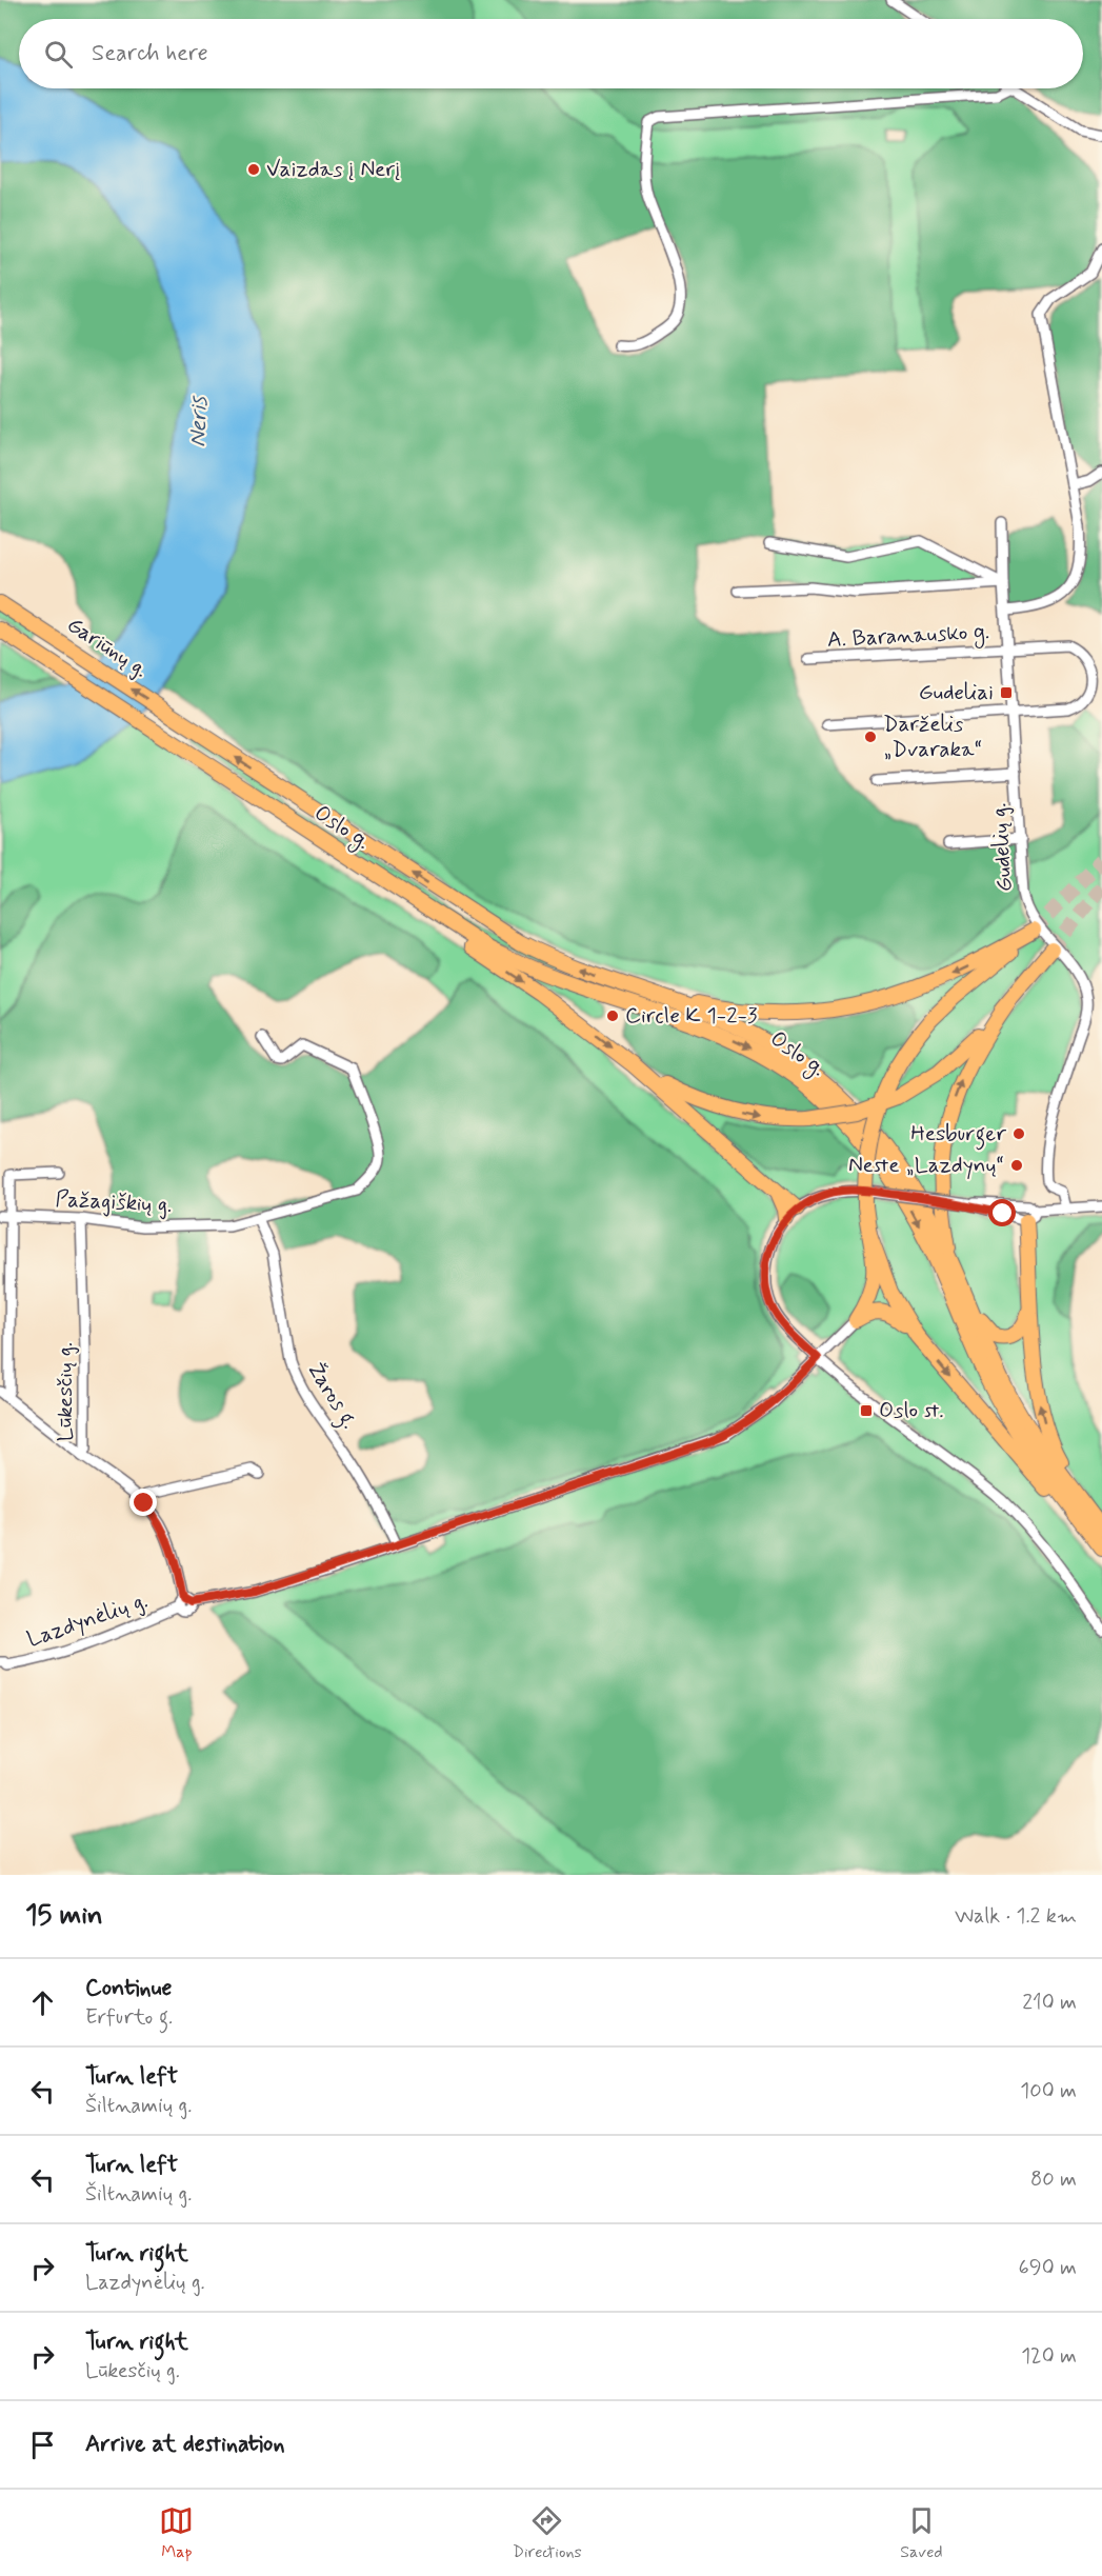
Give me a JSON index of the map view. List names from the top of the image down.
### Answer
{
  "streets": {
    "highway": ["Gariūnų g.", "Oslo g."],
    "street": [
      "A. Baranausko g.",
      "Gudelių g.",
      "Pažagiškių g.",
      "Lūkesčių g.",
      "Žaros g.",
      "Lazdynėlių g."
    ]
  },
  "crossings": [
    ["A. Baranausko g.", "Gudelių g."],
    ["Gariūnų g.", "Oslo g."],
    ["Pažagiškių g.", "Lūkesčių g."],
    ["Pažagiškių g.", "Žaros g."],
    ["Lūkesčių g.", "Lazdynėlių g."],
    ["Žaros g.", "Lazdynėlių g."]
  ],
  "water": ["Neris"],
  "places": {
    "other": [
      "Vaizdas į Nerį",
      "Darželis „Dvaraka“",
      "Circle K 1-2-3",
      "Hesburger",
      "Neste „Lazdynų“"
    ],
    "transit": ["Gudeliai", "Oslo st."]
  },
  "page": {
    "search": "Search here",
    "heading": ["15 min", "Walk · 1.2 km"],
    "list": [
      ["Continue", "Erfurto g.", "210 m"],
      ["Turn left", "Šiltnamių g.", "100 m"],
      ["Turn left", "Šiltnamių g.", "80 m"],
      ["Turn right", "Lazdynėlių g.", "690 m"],
      ["Turn right", "Lūkesčių g.", "120 m"],
      "Arrive at destination"
    ],
    "nav": ["Map", "Directions", "Saved"]
  }
}
